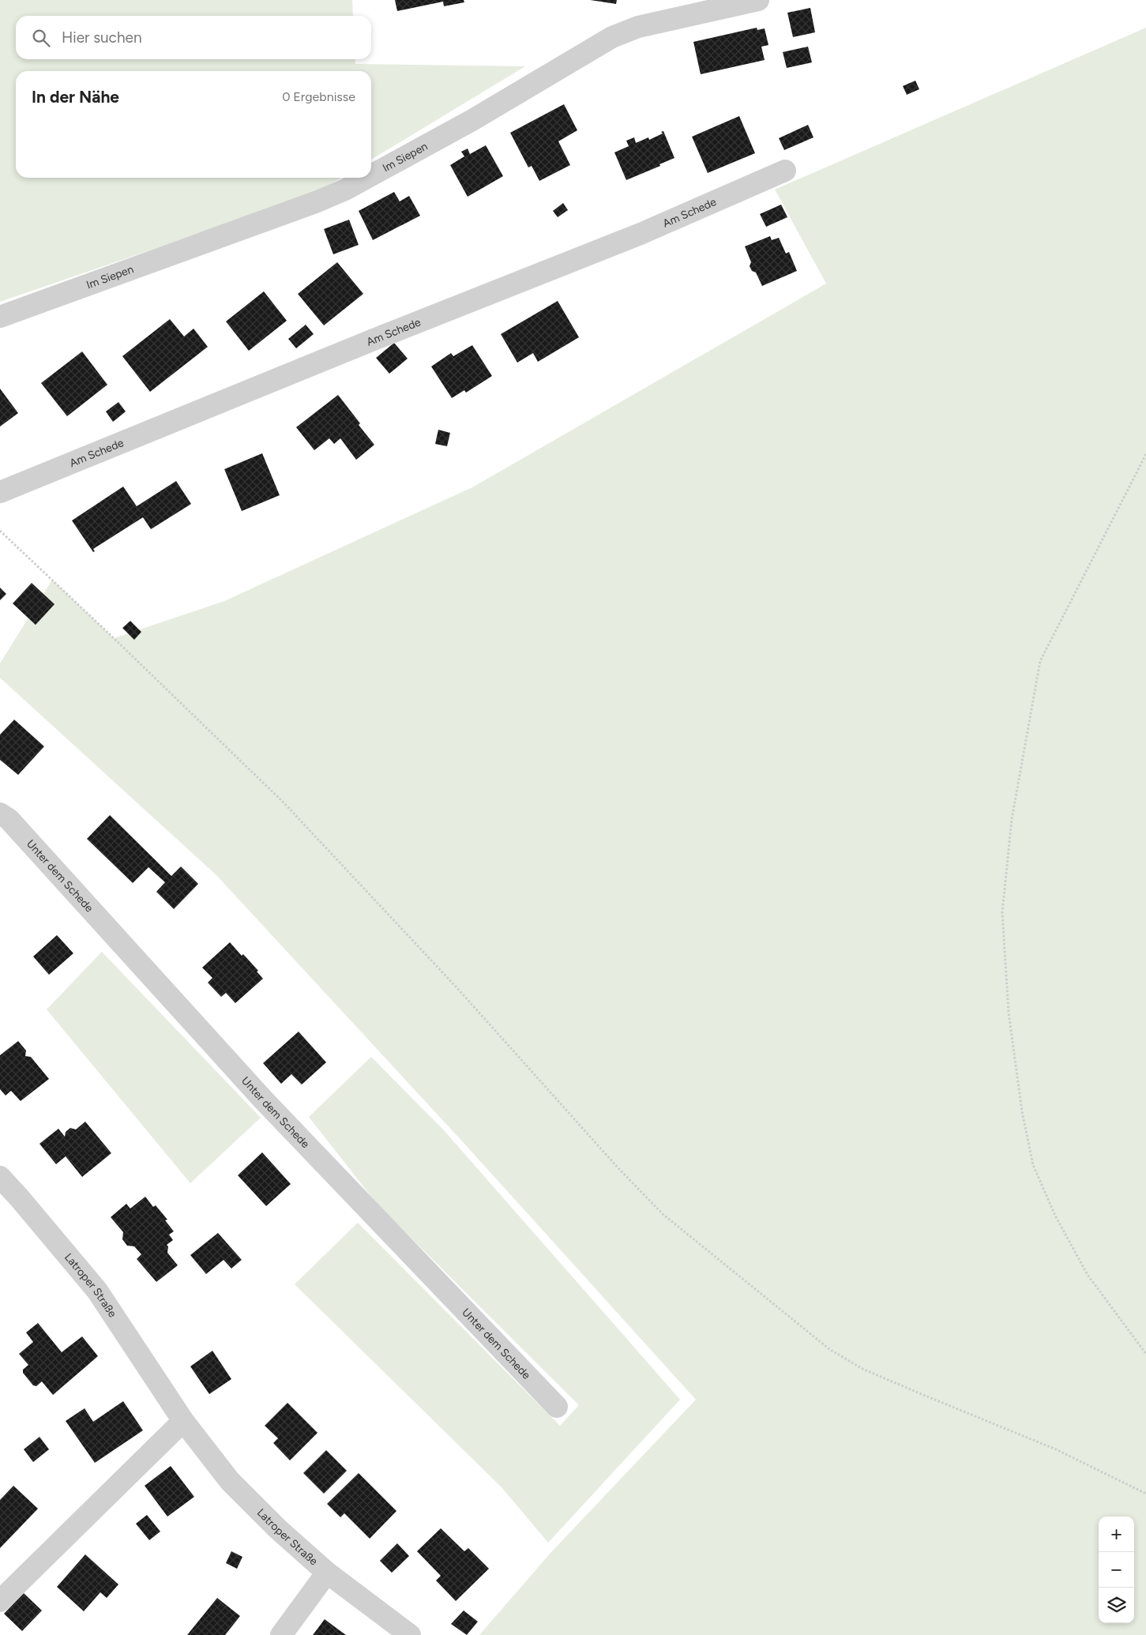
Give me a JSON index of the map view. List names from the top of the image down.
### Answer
{
  "streets": {
    "street": [
      "Im Siepen",
      "Am Schede",
      "Unter dem Schede",
      "Latroper Straße"
    ]
  },
  "page": {
    "search": "Hier suchen",
    "heading": ["In der Nähe", "0 Ergebnisse"],
    "map_buttons": ["+", "−"]
  }
}
